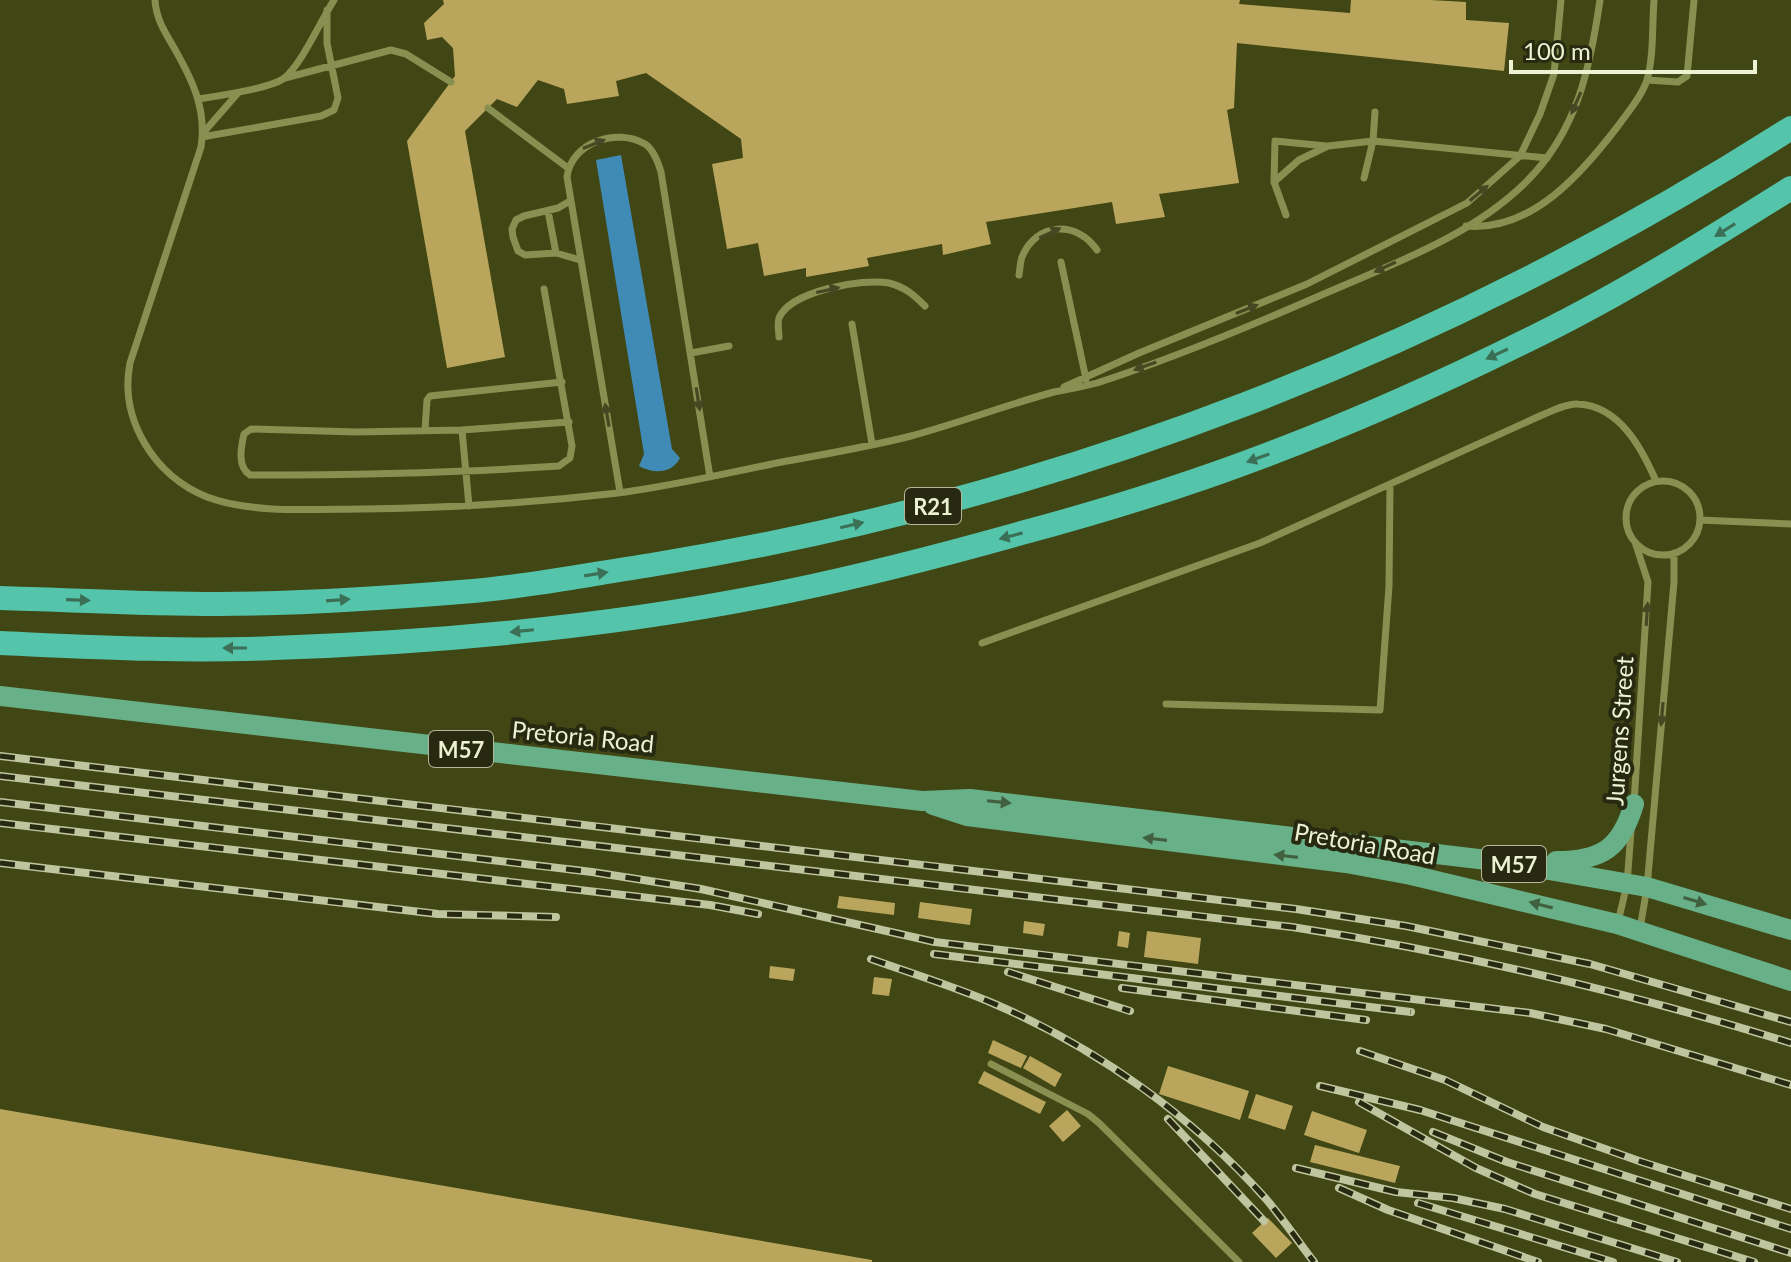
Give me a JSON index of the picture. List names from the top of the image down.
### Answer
{
  "streets": {
    "highway": ["R21"],
    "main road": ["Pretoria Road", "M57"],
    "lane": ["Jurgens Street"]
  },
  "crossings": [
    ["Jurgens Street", "Pretoria Road"]
  ],
  "scale_bar": "100 m"
}
